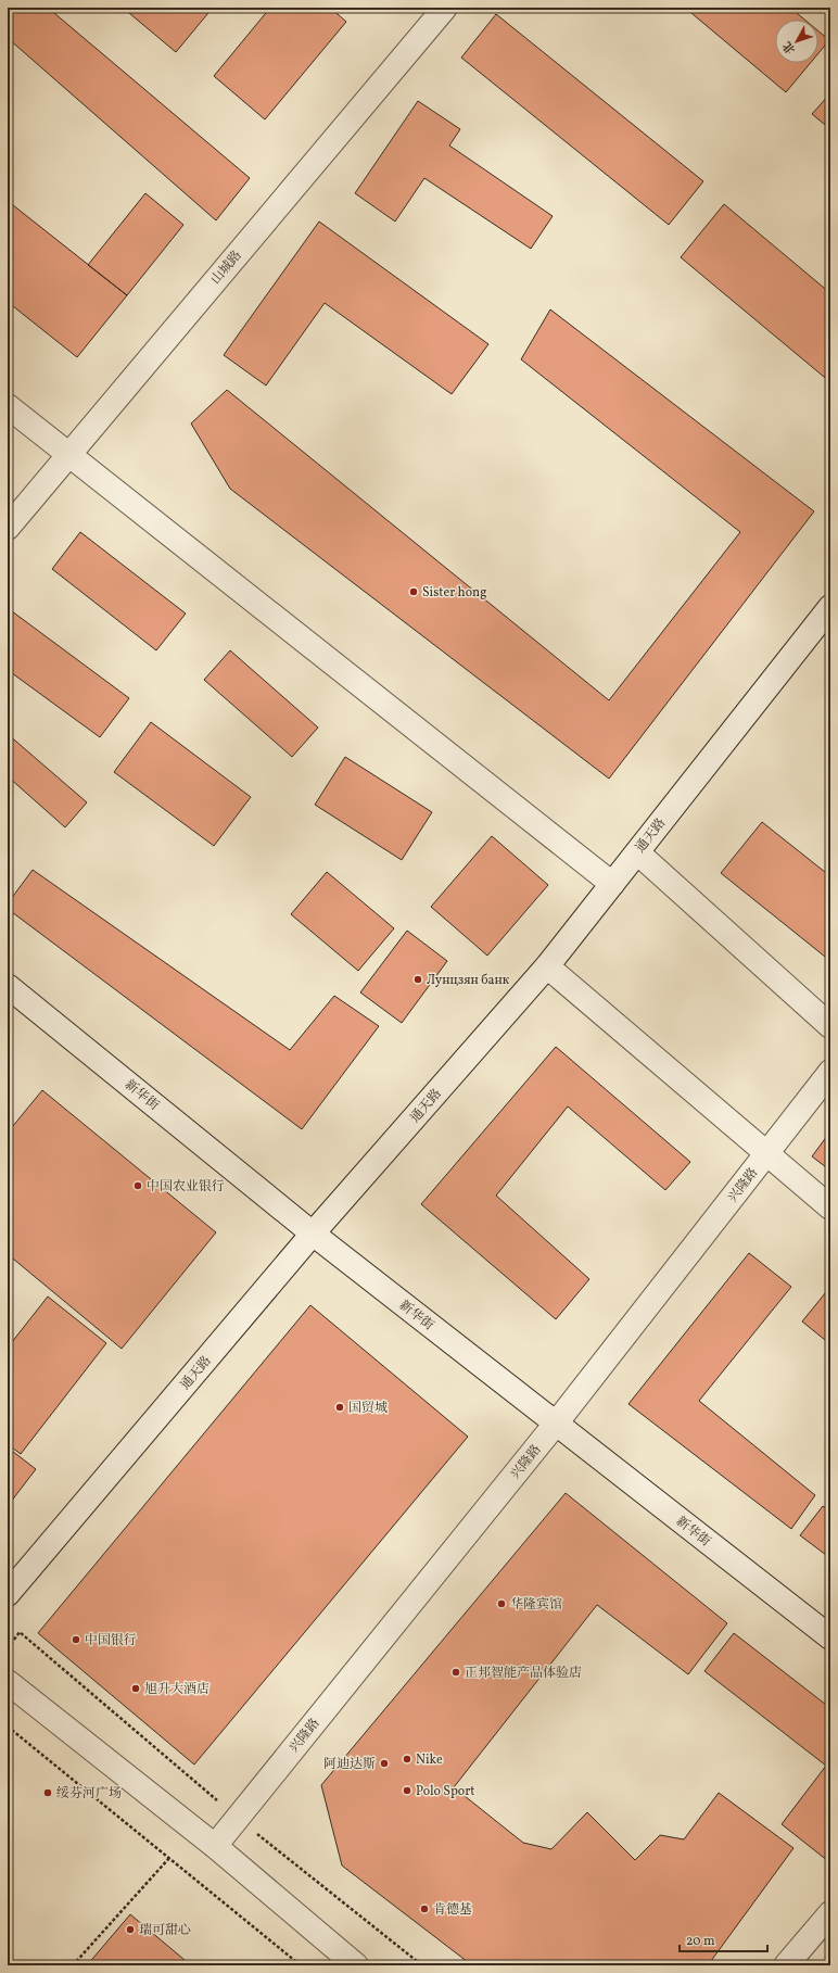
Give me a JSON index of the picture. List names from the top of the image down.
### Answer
{
  "streets": {
    "street": [
      "山城路",
      "通天路",
      "新华街",
      "兴隆路"
    ]
  },
  "crossings": [
    ["通天路", "新华街"],
    ["新华街", "兴隆路"]
  ],
  "places": [
    "Sister hong",
    "Лунцзян банк",
    "中国农业银行",
    "国贸城",
    "华隆宾馆",
    "中国银行",
    "正邦智能产品体验店",
    "旭升大酒店",
    "Nike",
    "阿迪达斯",
    "Polo Sport",
    "绥芬河广场",
    "肯德基",
    "瑞可甜心"
  ],
  "scale_bar": "20 m",
  "north": "bottom left"
}
